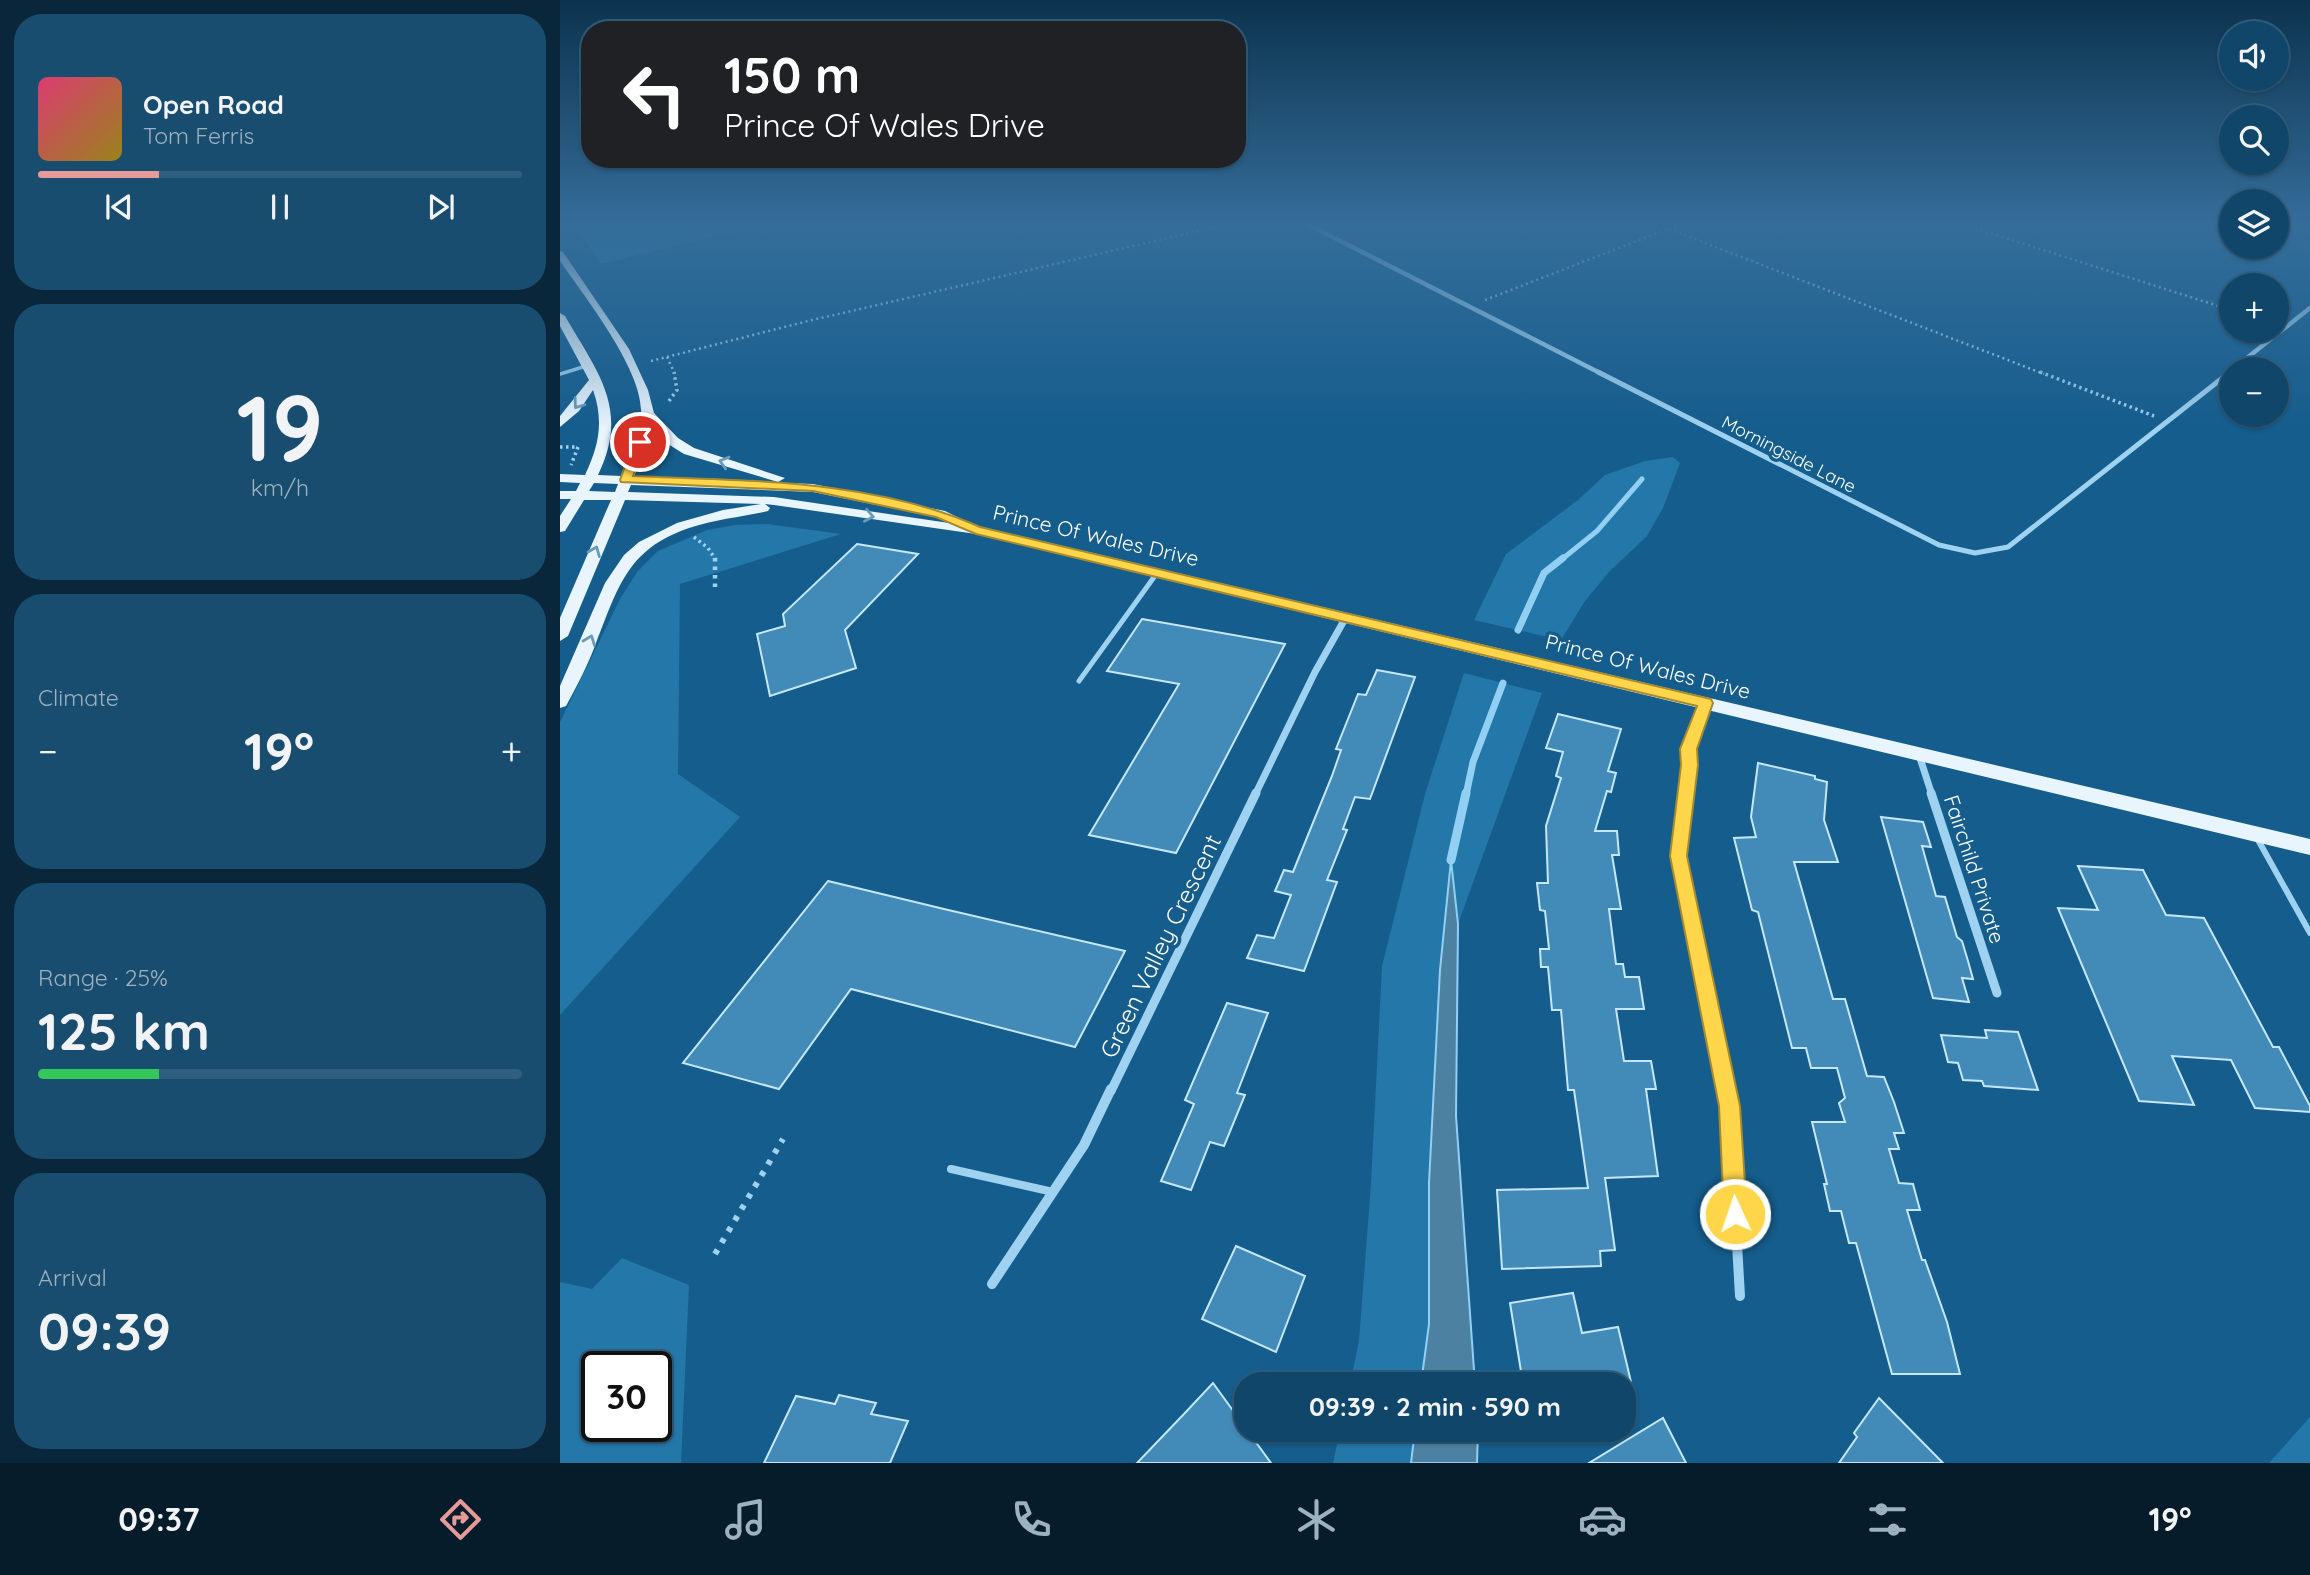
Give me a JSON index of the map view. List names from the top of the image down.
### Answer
{
  "streets": {
    "main road": ["Prince Of Wales Drive"],
    "street": ["Morningside Lane", "Fairchild Private", "Green Valley Crescent"]
  },
  "crossings": [
    ["Prince Of Wales Drive", "Fairchild Private"],
    ["Prince Of Wales Drive", "Green Valley Crescent"]
  ],
  "page": {
    "map_buttons": ["+", "−"],
    "turn": ["150 m", "Prince Of Wales Drive"],
    "song": ["Open Road", "Tom Ferris"],
    "tile": [
      ["19", "km/h"],
      "Climate",
      ["Range · 25%", "125 km"],
      ["Arrival", "09:39"]
    ],
    "heat": ["−", "19°", "+"],
    "limit": "30",
    "trip": "09:39 · 2 min · 590 m",
    "tabs": ["09:37", "19°"]
  }
}
